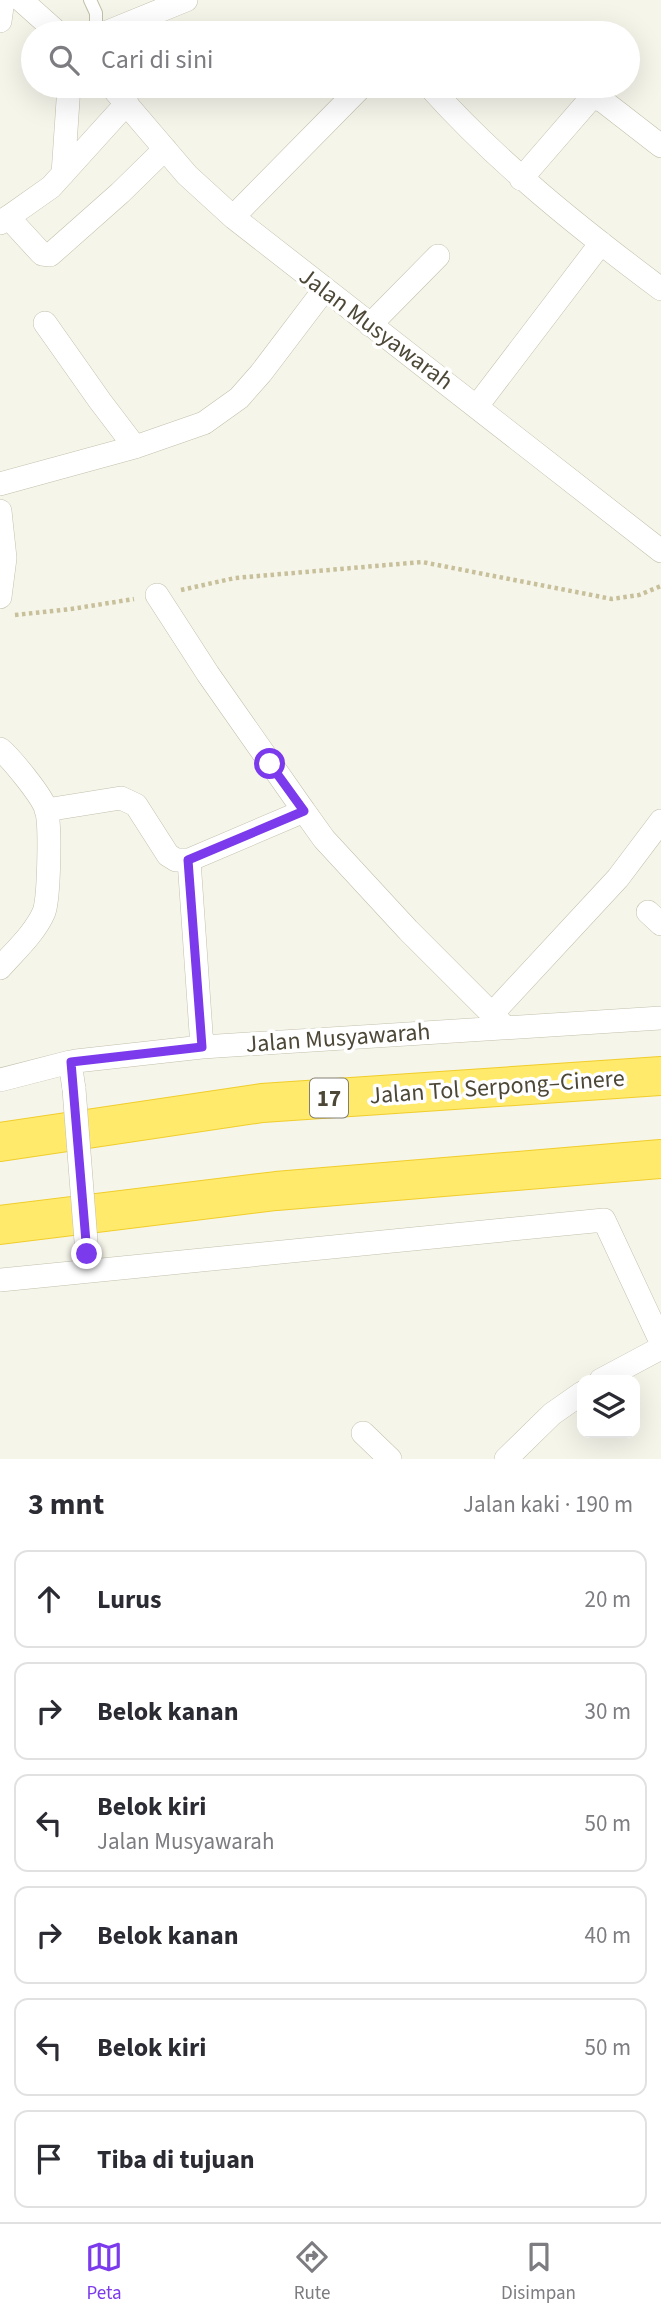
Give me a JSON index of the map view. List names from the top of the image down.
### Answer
{
  "streets": {
    "highway": ["Jalan Tol Serpong–Cinere", "17"],
    "street": ["Jalan Musyawarah"]
  },
  "page": {
    "search": "Cari di sini",
    "heading": ["3 mnt", "Jalan kaki · 190 m"],
    "list": [
      ["Lurus", "20 m"],
      ["Belok kanan", "30 m"],
      ["Belok kiri", "Jalan Musyawarah", "50 m"],
      ["Belok kanan", "40 m"],
      ["Belok kiri", "50 m"],
      "Tiba di tujuan"
    ],
    "nav": ["Peta", "Rute", "Disimpan"]
  }
}
